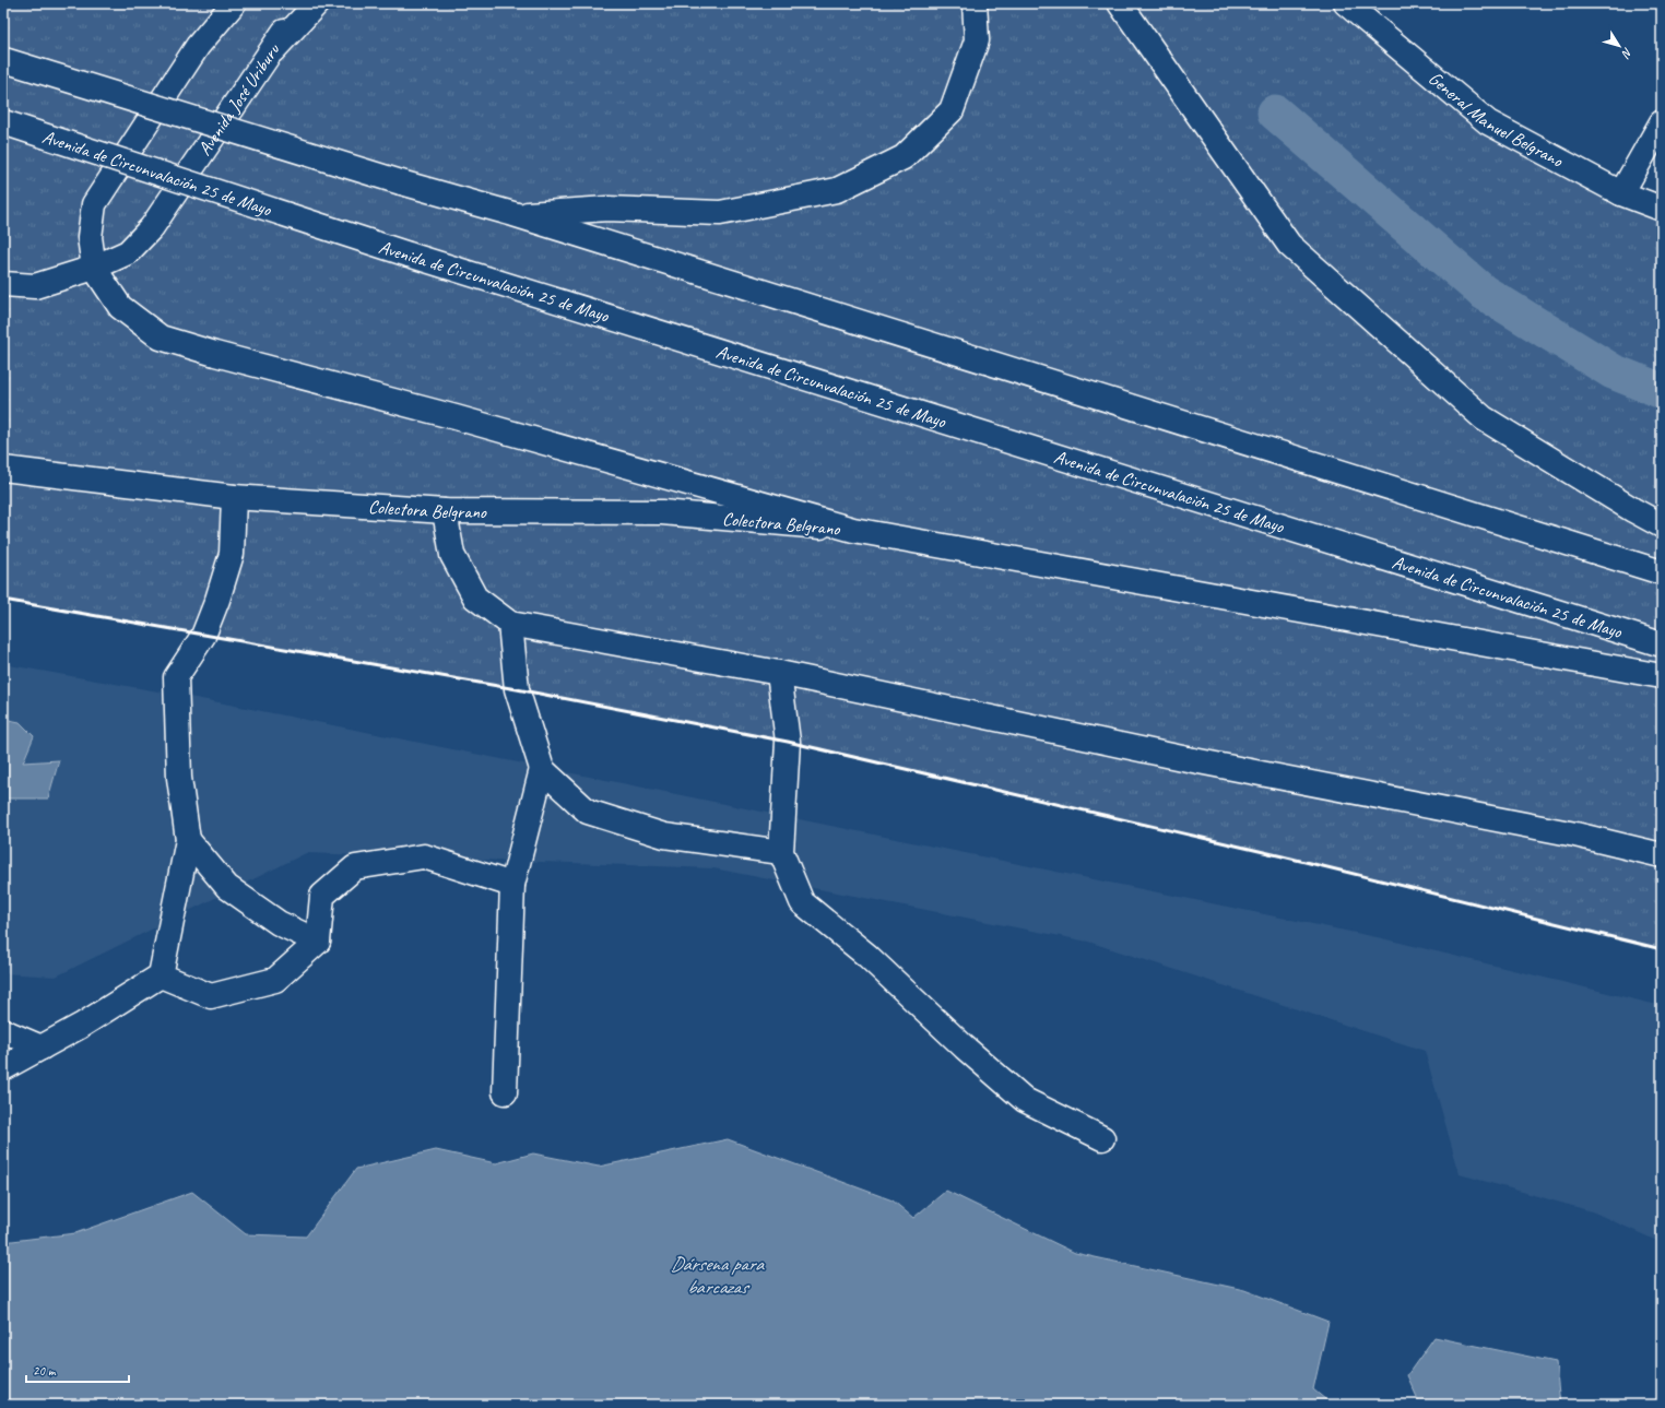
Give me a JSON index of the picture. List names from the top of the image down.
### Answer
{
  "streets": {
    "main road": [
      "Avenida José Uriburu",
      "General Manuel Belgrano",
      "Avenida de Circunvalación 25 de Mayo",
      "Colectora Belgrano"
    ]
  },
  "water": ["Dársena para barcazas"],
  "scale_bar": "20 m",
  "north": "bottom right"
}
